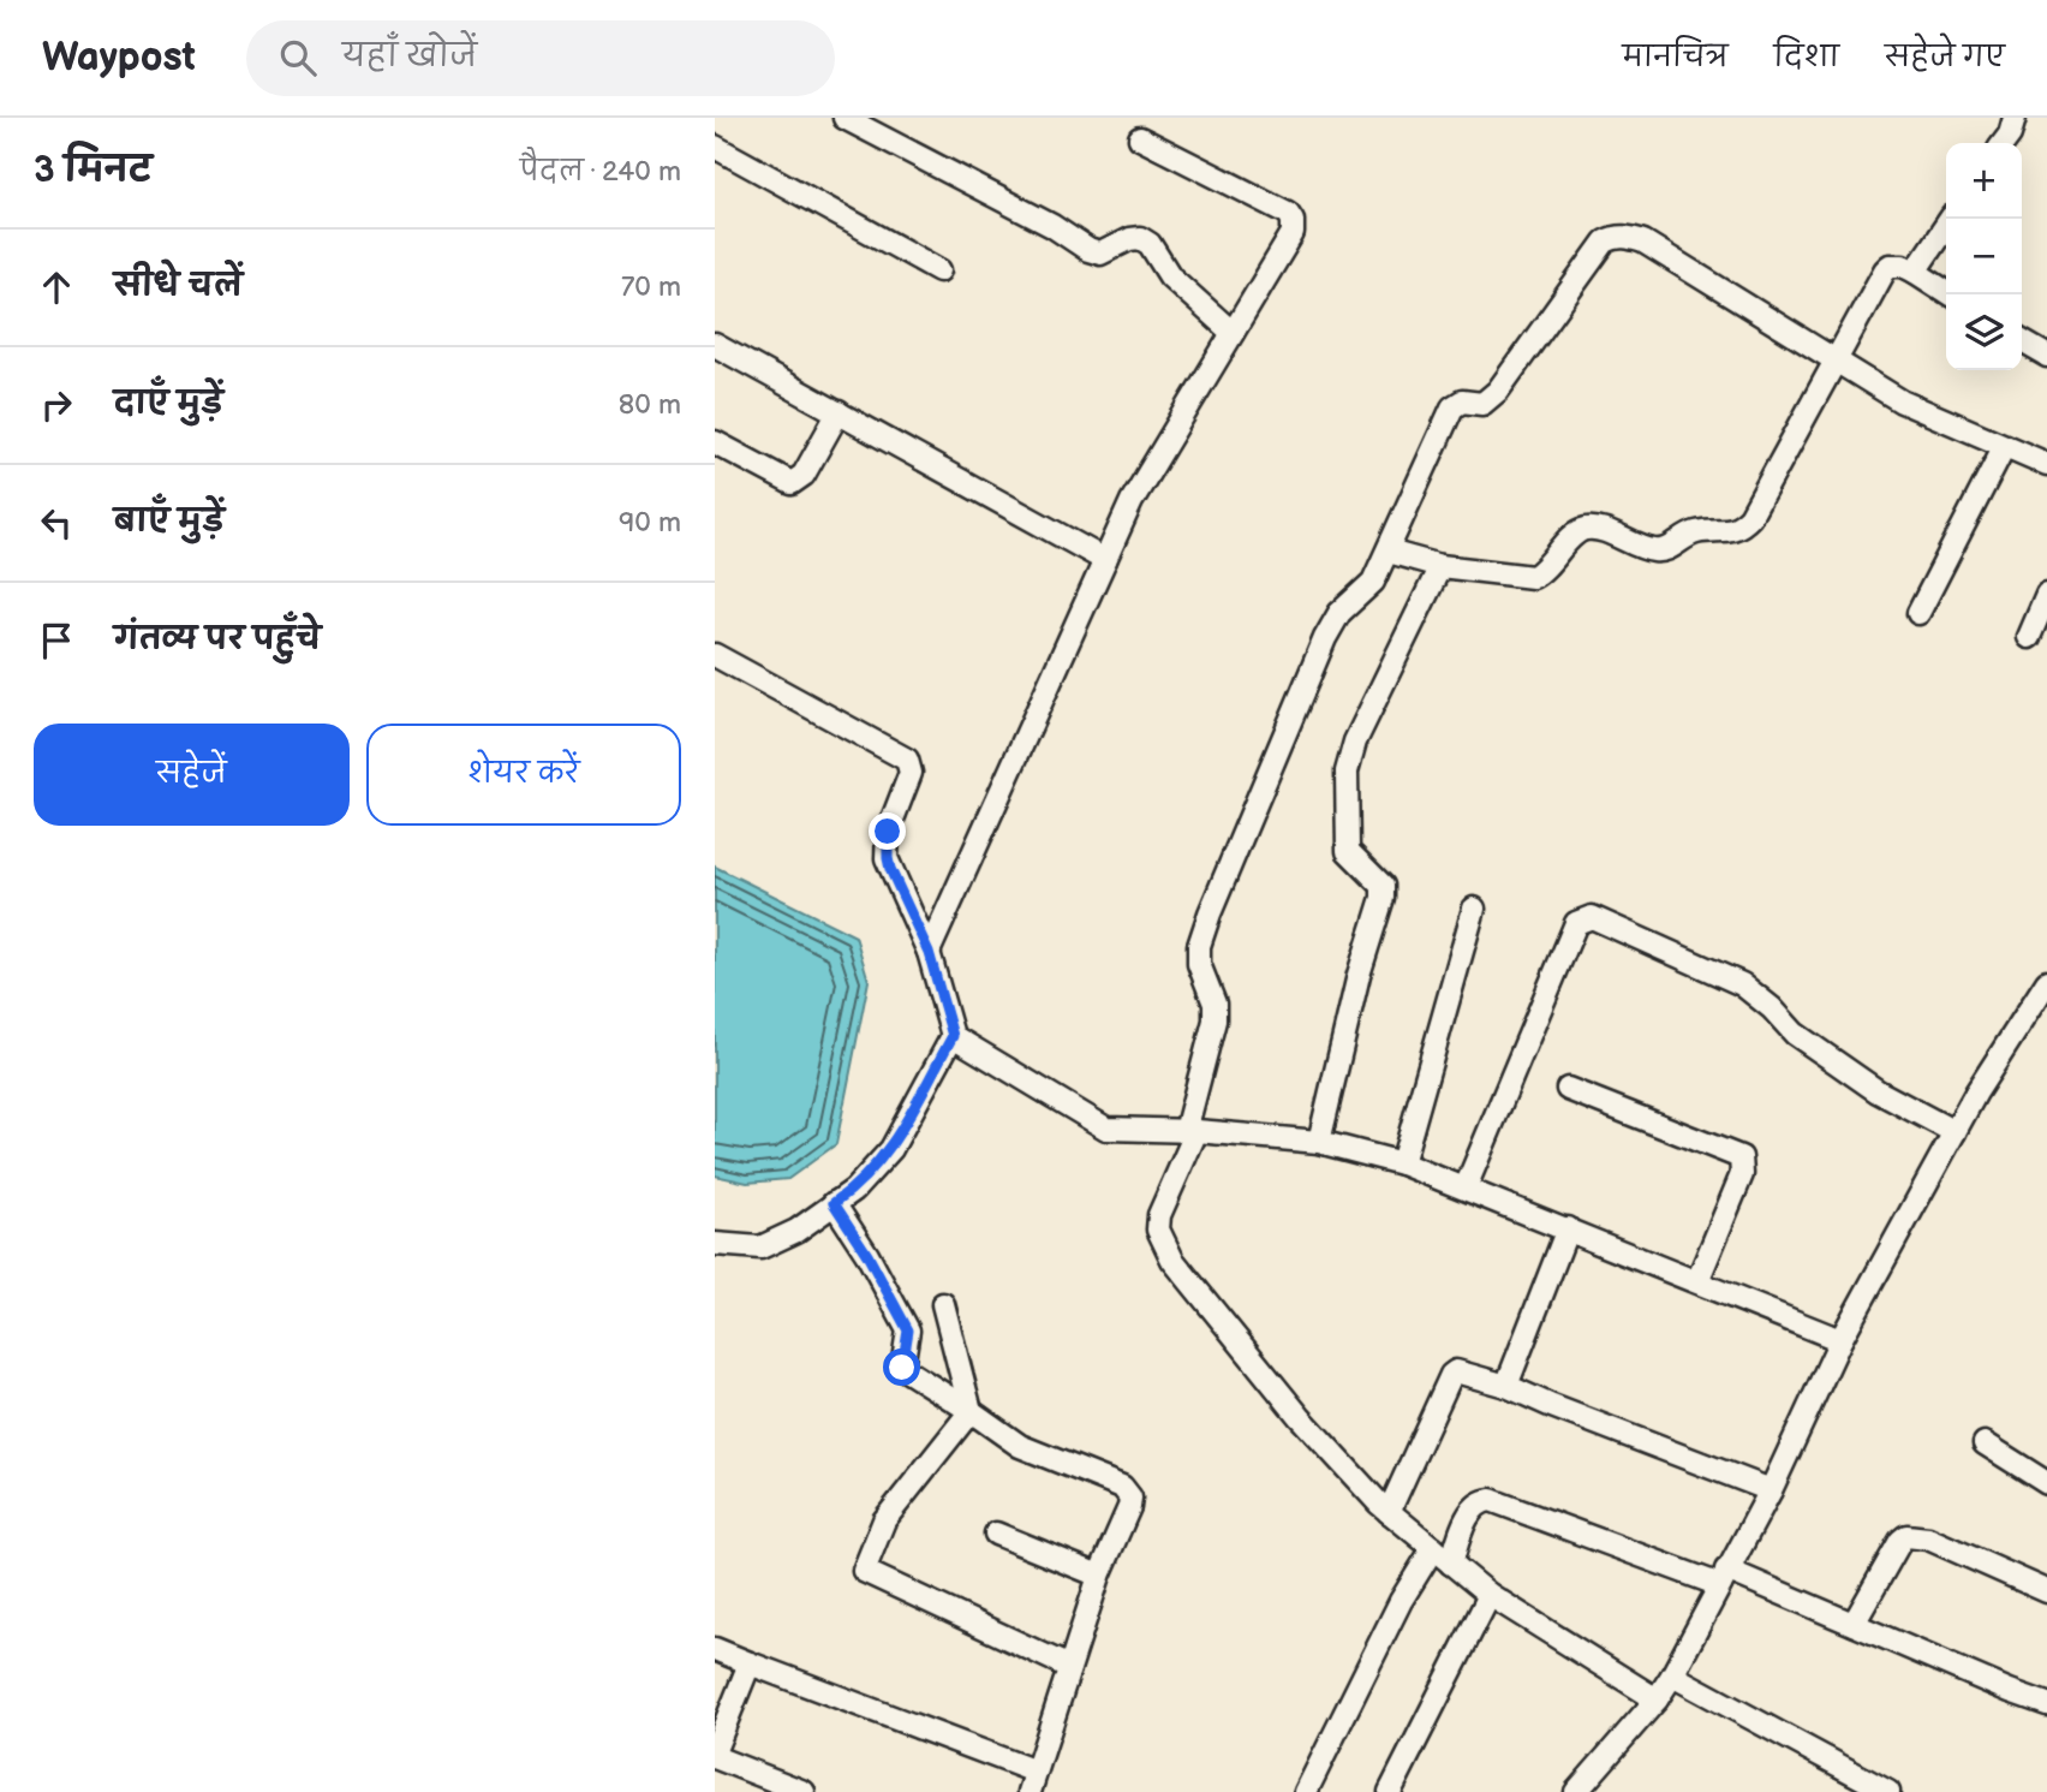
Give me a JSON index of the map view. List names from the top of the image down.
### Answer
{
  "page": {
    "header": "Waypost",
    "search": "यहाँ खोजें",
    "nav": ["मानचित्र", "दिशा", "सहेजे गए"],
    "heading": ["3 मिनट", "पैदल · 240 m"],
    "map_buttons": ["+", "−"],
    "list": [
      ["सीधे चलें", "70 m"],
      ["दाएँ मुड़ें", "80 m"],
      ["बाएँ मुड़ें", "90 m"],
      "गंतव्य पर पहुँचे"
    ],
    "buttons": ["सहेजें", "शेयर करें"]
  }
}
